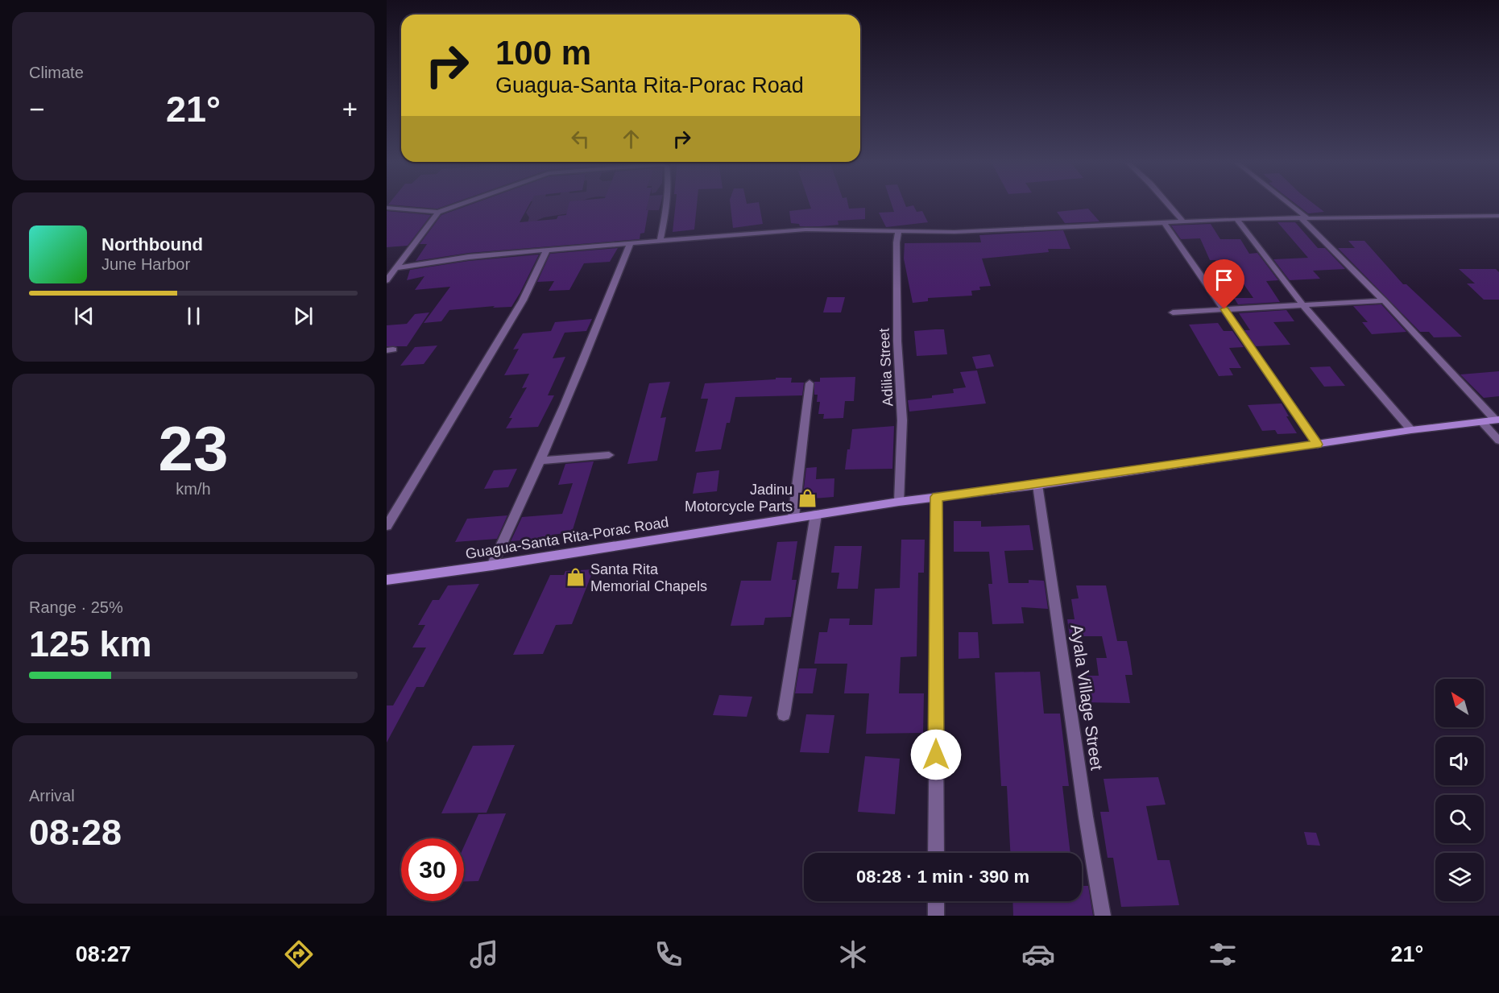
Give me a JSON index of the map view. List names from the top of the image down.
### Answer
{
  "streets": {
    "main road": ["Guagua-Santa Rita-Porac Road"],
    "street": ["Adilia Street", "Ayala Village Street"]
  },
  "crossings": [
    ["Adilia Street", "Guagua-Santa Rita-Porac Road"],
    ["Guagua-Santa Rita-Porac Road", "Ayala Village Street"]
  ],
  "places": {
    "shop": ["Jadinu Motorcycle Parts", "Santa Rita Memorial Chapels"]
  },
  "north": "top left",
  "page": {
    "tile": [
      "Climate",
      ["23", "km/h"],
      ["Range · 25%", "125 km"],
      ["Arrival", "08:28"]
    ],
    "turn": ["100 m", "Guagua-Santa Rita-Porac Road"],
    "heat": ["−", "21°", "+"],
    "song": ["Northbound", "June Harbor"],
    "limit": "30",
    "trip": "08:28 · 1 min · 390 m",
    "tabs": ["08:27", "21°"]
  }
}
